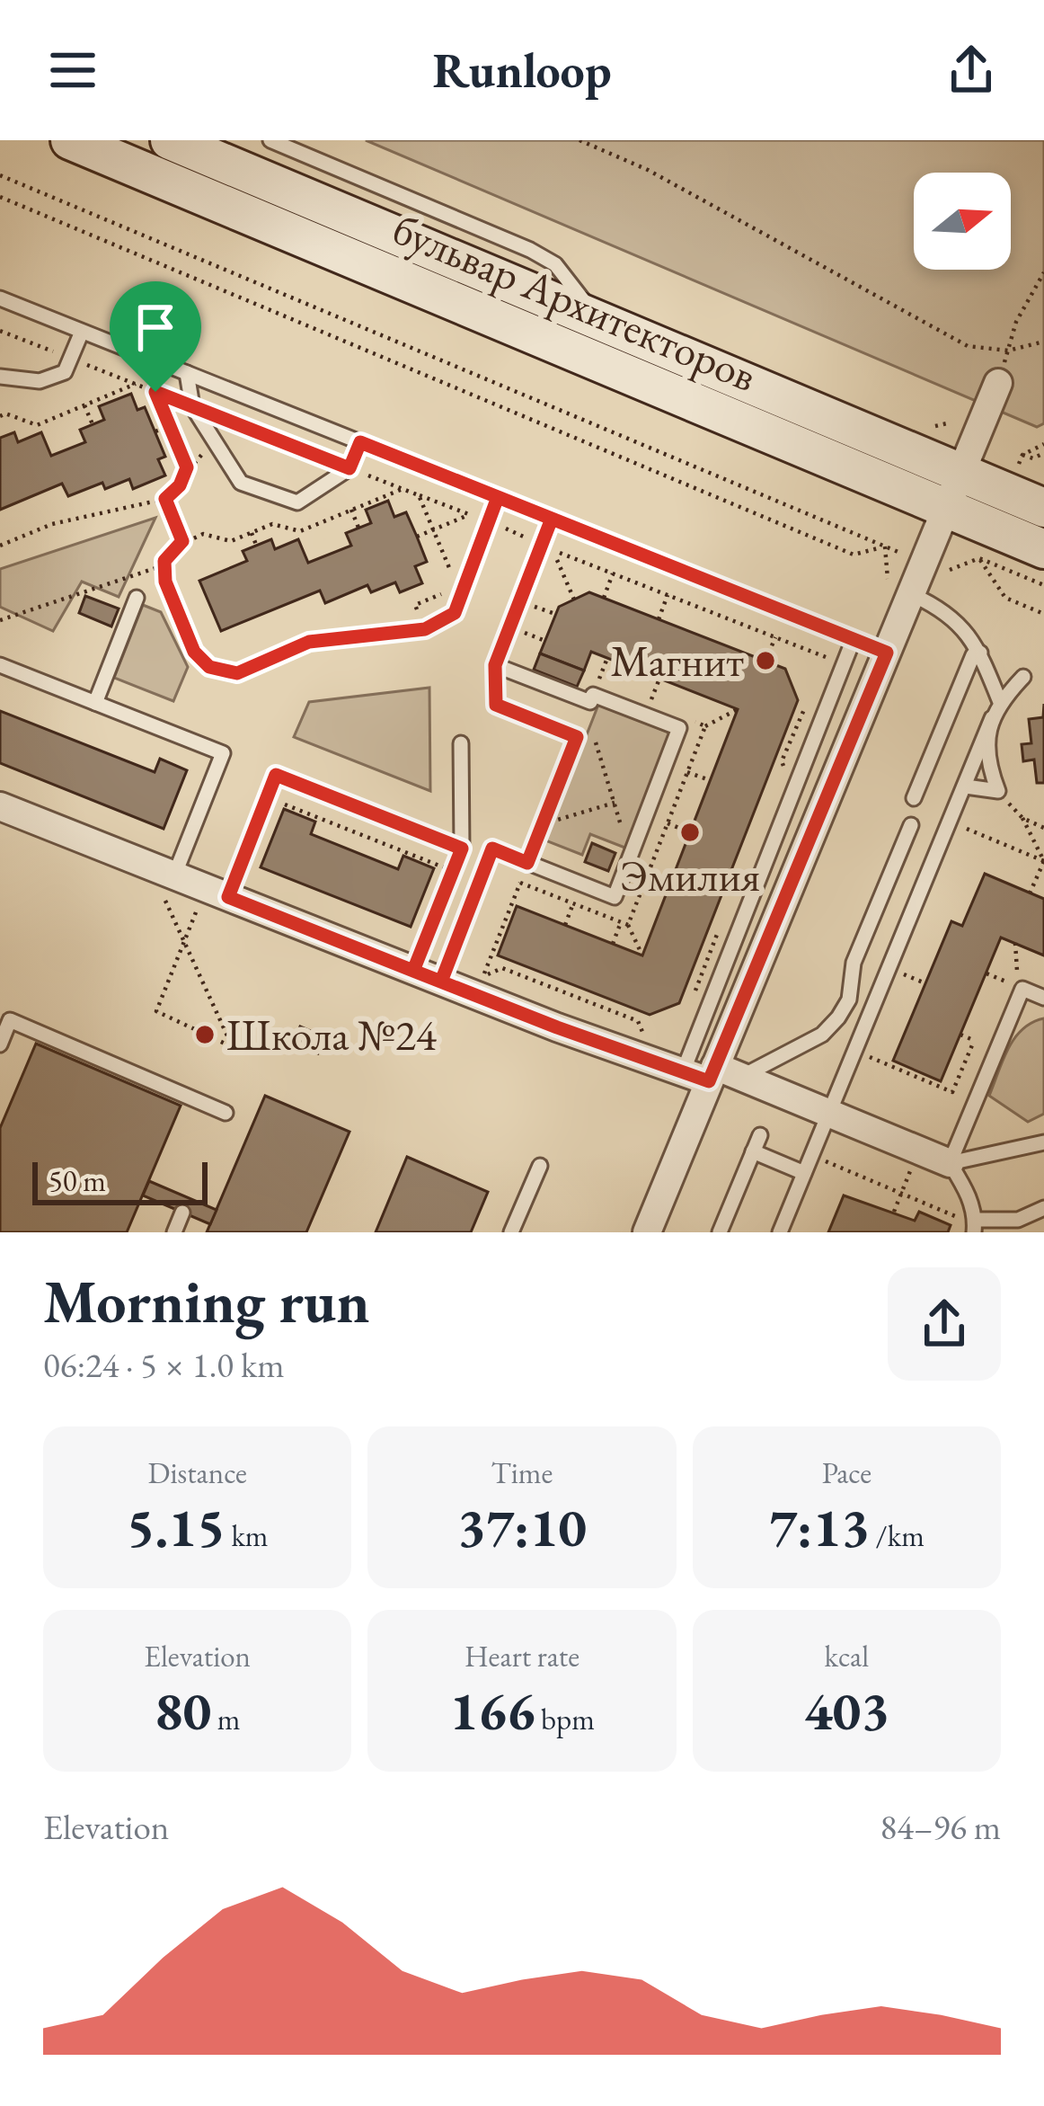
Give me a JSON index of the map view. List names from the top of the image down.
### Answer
{
  "streets": {
    "main road": ["бульвар Архитекторов"]
  },
  "places": ["Магнит", "Эмилия", "Школа №24"],
  "scale_bar": "50 m",
  "north": "right",
  "page": {
    "header": "Runloop",
    "scale": "50 m",
    "heading": ["Morning run", "06:24 · 5 × 1.0 km"],
    "stats": [
      ["Distance", "5.15 km"],
      ["Time", "37:10"],
      ["Pace", "7:13 /km"],
      ["Elevation", "80 m"],
      ["Heart rate", "166 bpm"],
      ["kcal", "403"]
    ],
    "chart": ["Elevation", "84–96 m"]
  }
}
